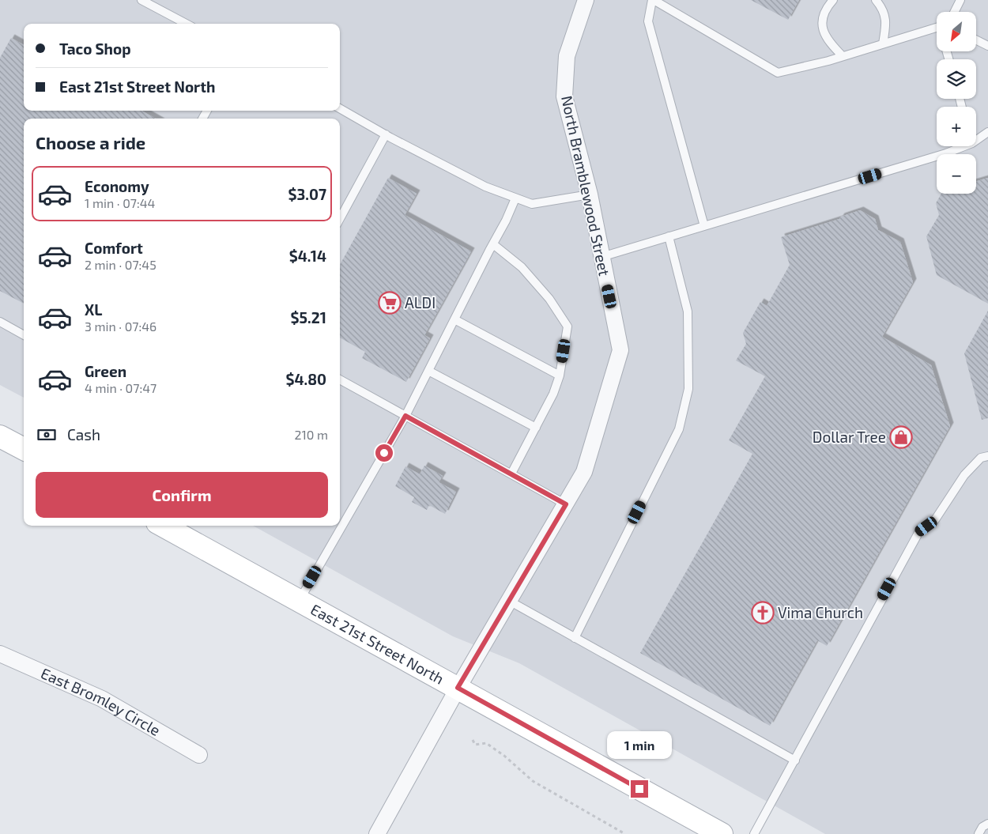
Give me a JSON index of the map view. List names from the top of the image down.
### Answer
{
  "streets": {
    "main road": ["East 21st Street North"],
    "street": ["North Bramblewood Street", "East Bromley Circle"]
  },
  "crossings": [
    ["North Bramblewood Street", "East 21st Street North"]
  ],
  "places": {
    "supermarket": ["ALDI"],
    "shop": ["Dollar Tree"],
    "church": ["Vima Church"]
  },
  "north": "bottom left",
  "page": {
    "map_buttons": ["+", "−"],
    "banner": ["Taco Shop", "East 21st Street North"],
    "heading": "Choose a ride",
    "list": [
      {
        "name": "Economy",
        "note": "1 min · 07:44",
        "value": "$3.07"
      },
      {
        "name": "Comfort",
        "note": "2 min · 07:45",
        "value": "$4.14"
      },
      {
        "name": "XL",
        "note": "3 min · 07:46",
        "value": "$5.21"
      },
      {
        "name": "Green",
        "note": "4 min · 07:47",
        "value": "$4.80"
      }
    ],
    "pay": ["Cash", "210 m"],
    "buttons": "Confirm",
    "bubble": "1 min"
  }
}
